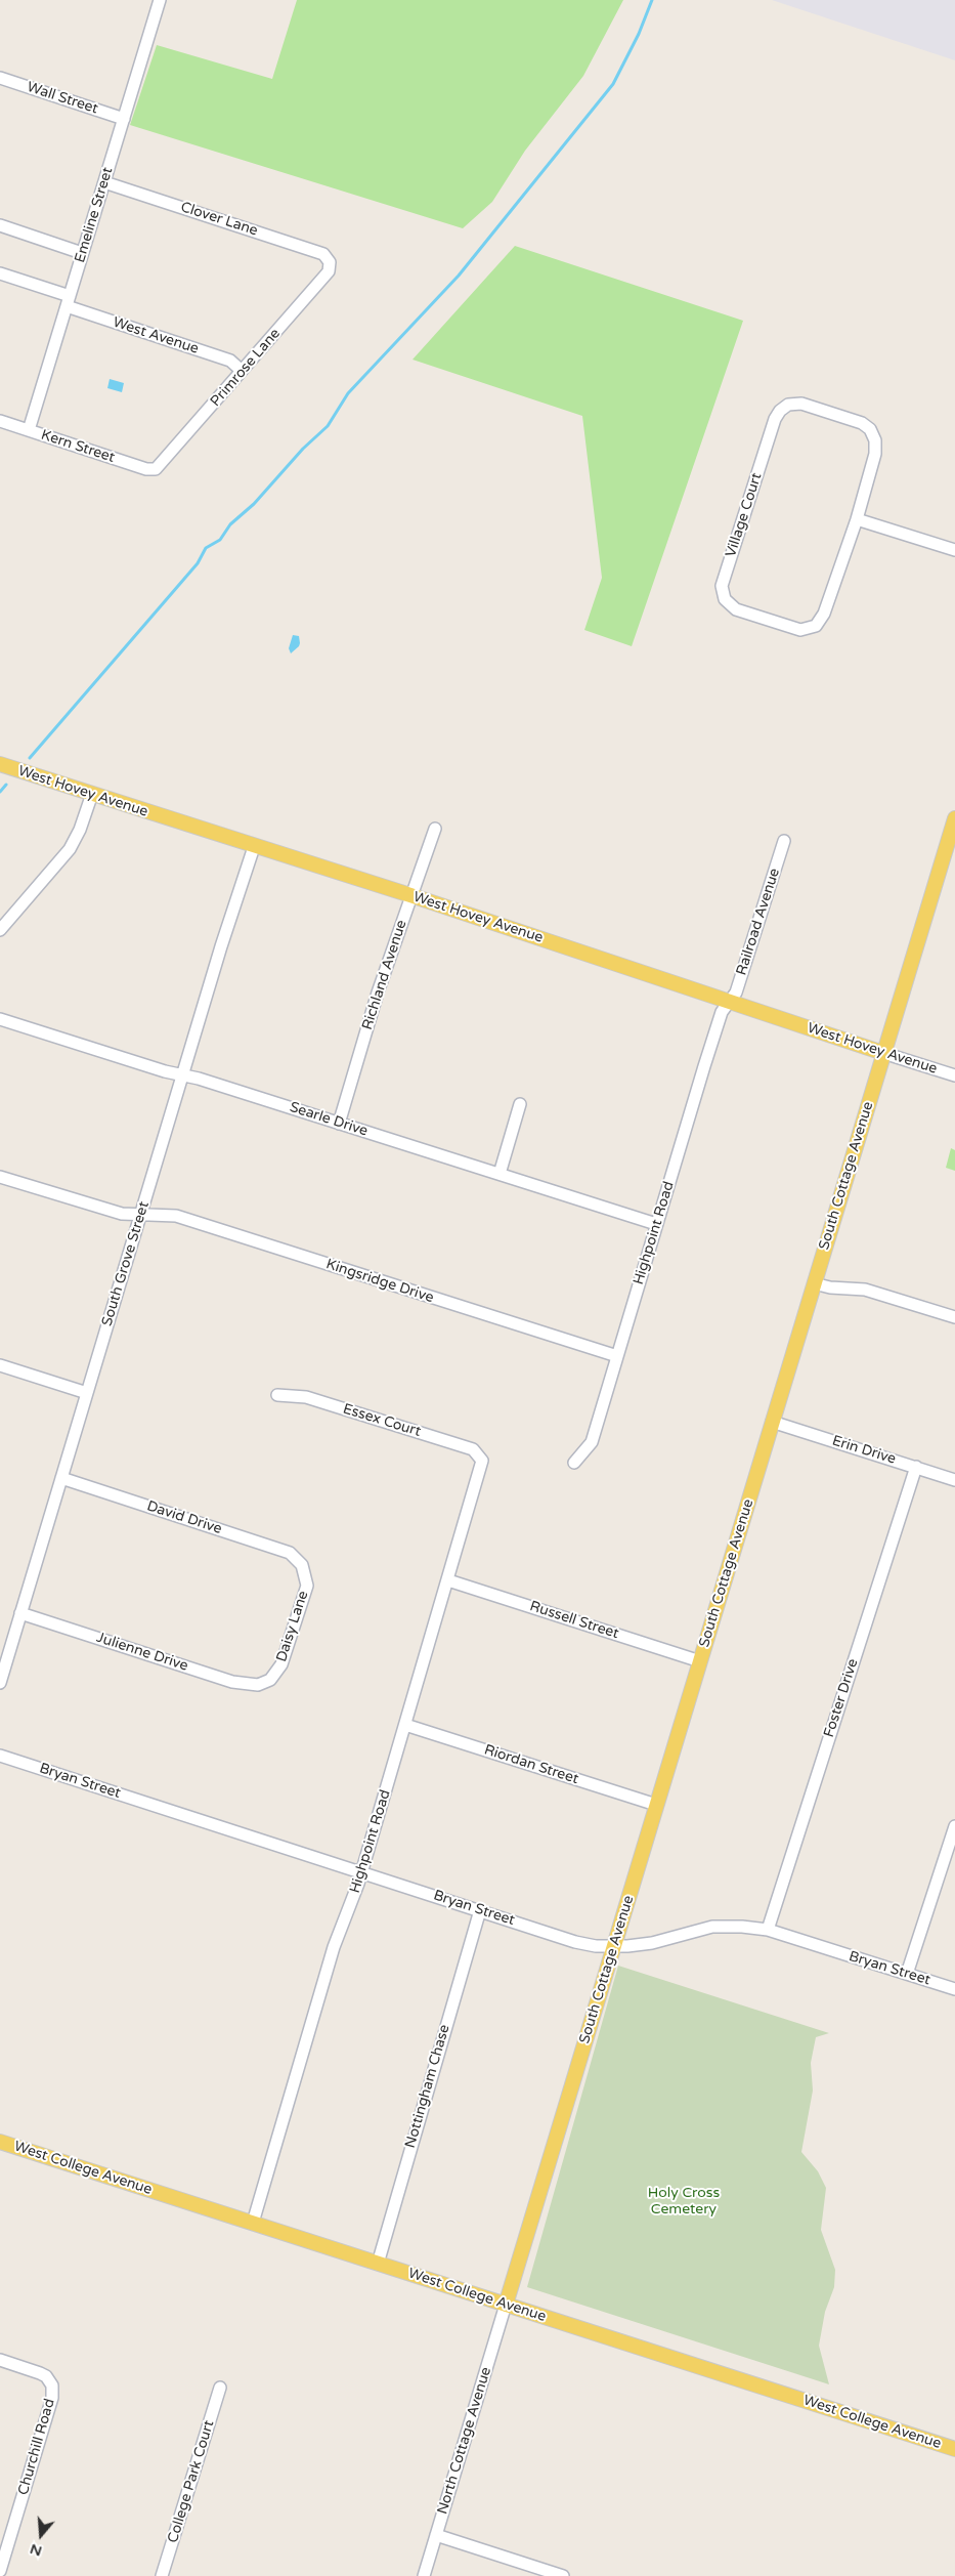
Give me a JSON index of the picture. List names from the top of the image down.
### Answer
{
  "streets": {
    "main road": ["West Hovey Avenue", "South Cottage Avenue", "West College Avenue"],
    "street": [
      "Wall Street",
      "Emeline Street",
      "Clover Lane",
      "West Avenue",
      "Primrose Lane",
      "Kern Street",
      "Village Court",
      "Railroad Avenue",
      "Richland Avenue",
      "Searle Drive",
      "Highpoint Road",
      "South Grove Street",
      "Kingsridge Drive",
      "Essex Court",
      "Erin Drive",
      "David Drive",
      "Russell Street",
      "Daisy Lane",
      "Julienne Drive",
      "Foster Drive",
      "Riordan Street",
      "Bryan Street",
      "Nottingham Chase",
      "North Cottage Avenue",
      "Churchill Road",
      "College Park Court"
    ]
  },
  "crossings": [
    ["Wall Street", "Emeline Street"],
    ["Emeline Street", "Clover Lane"],
    ["Emeline Street", "West Avenue"],
    ["Emeline Street", "Kern Street"],
    ["Clover Lane", "Primrose Lane"],
    ["West Avenue", "Primrose Lane"],
    ["Primrose Lane", "Kern Street"],
    ["West Hovey Avenue", "Railroad Avenue"],
    ["West Hovey Avenue", "Richland Avenue"],
    ["West Hovey Avenue", "South Cottage Avenue"],
    ["West Hovey Avenue", "Highpoint Road"],
    ["West Hovey Avenue", "South Grove Street"],
    ["Railroad Avenue", "Highpoint Road"],
    ["Richland Avenue", "Searle Drive"],
    ["Searle Drive", "Highpoint Road"],
    ["Searle Drive", "South Grove Street"],
    ["South Cottage Avenue", "Erin Drive"],
    ["South Cottage Avenue", "Russell Street"],
    ["South Cottage Avenue", "Riordan Street"],
    ["South Cottage Avenue", "Bryan Street"],
    ["South Cottage Avenue", "West College Avenue"],
    ["South Cottage Avenue", "North Cottage Avenue"],
    ["Highpoint Road", "Kingsridge Drive"],
    ["Highpoint Road", "Essex Court"],
    ["Highpoint Road", "Russell Street"],
    ["Highpoint Road", "Riordan Street"],
    ["Highpoint Road", "Bryan Street"],
    ["Highpoint Road", "West College Avenue"],
    ["South Grove Street", "Kingsridge Drive"],
    ["South Grove Street", "David Drive"],
    ["South Grove Street", "Julienne Drive"],
    ["Erin Drive", "Foster Drive"],
    ["David Drive", "Daisy Lane"],
    ["Daisy Lane", "Julienne Drive"],
    ["Foster Drive", "Bryan Street"],
    ["Bryan Street", "Nottingham Chase"],
    ["Nottingham Chase", "West College Avenue"],
    ["West College Avenue", "North Cottage Avenue"]
  ],
  "parks": ["Holy Cross Cemetery"],
  "north": "bottom"
}
